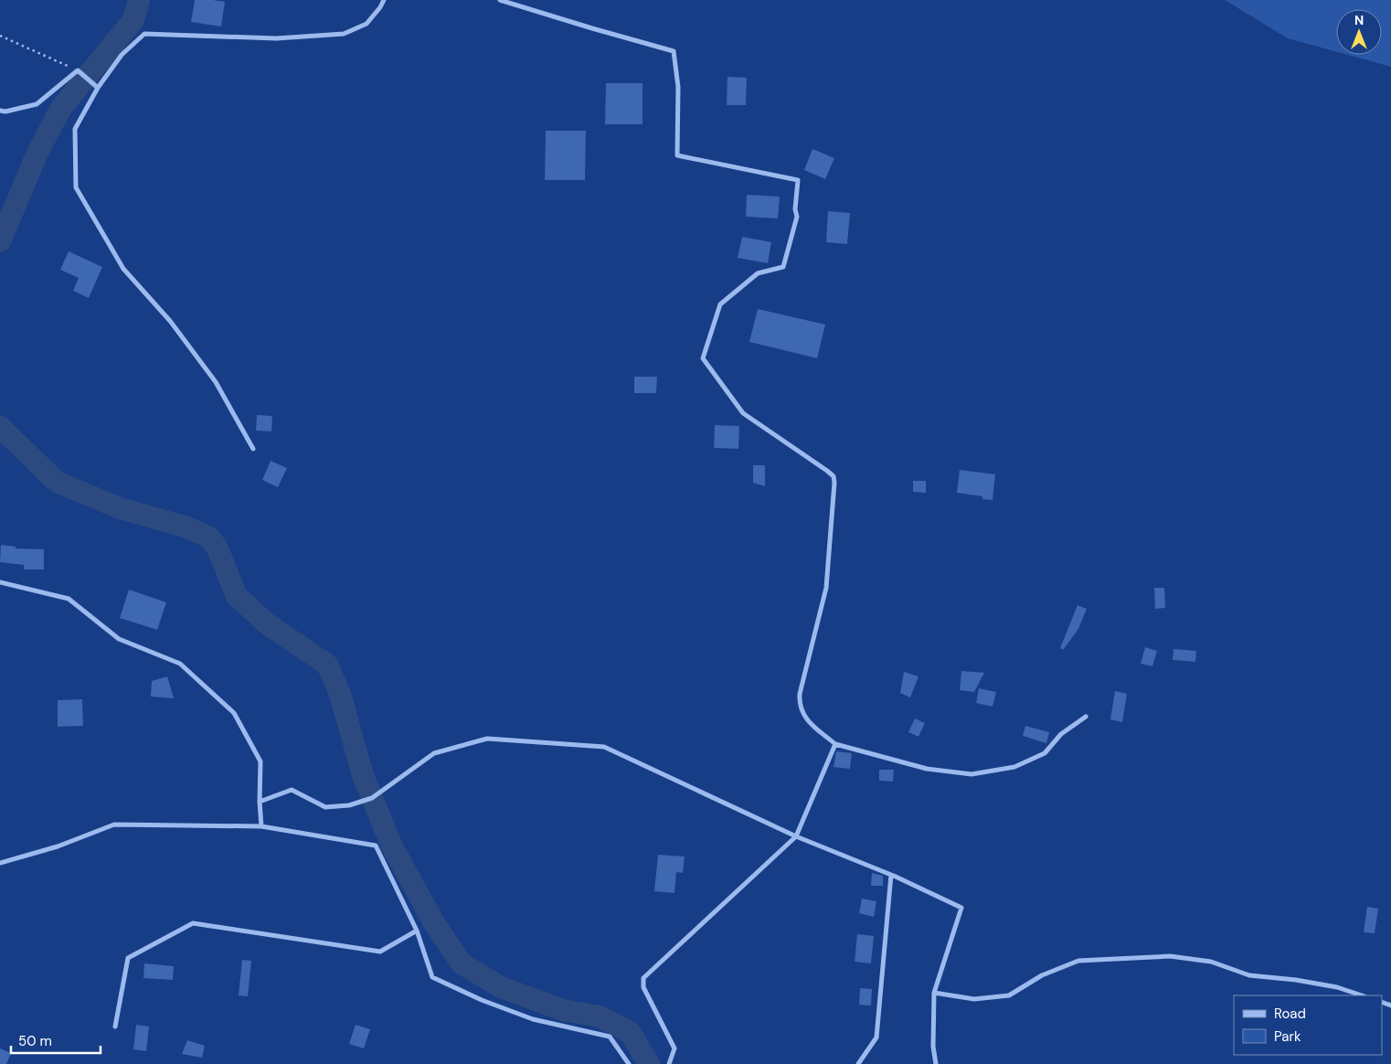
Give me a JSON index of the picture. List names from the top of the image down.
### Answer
{
  "legend": ["Road", "Park"],
  "scale_bar": "50 m",
  "north": "top"
}
